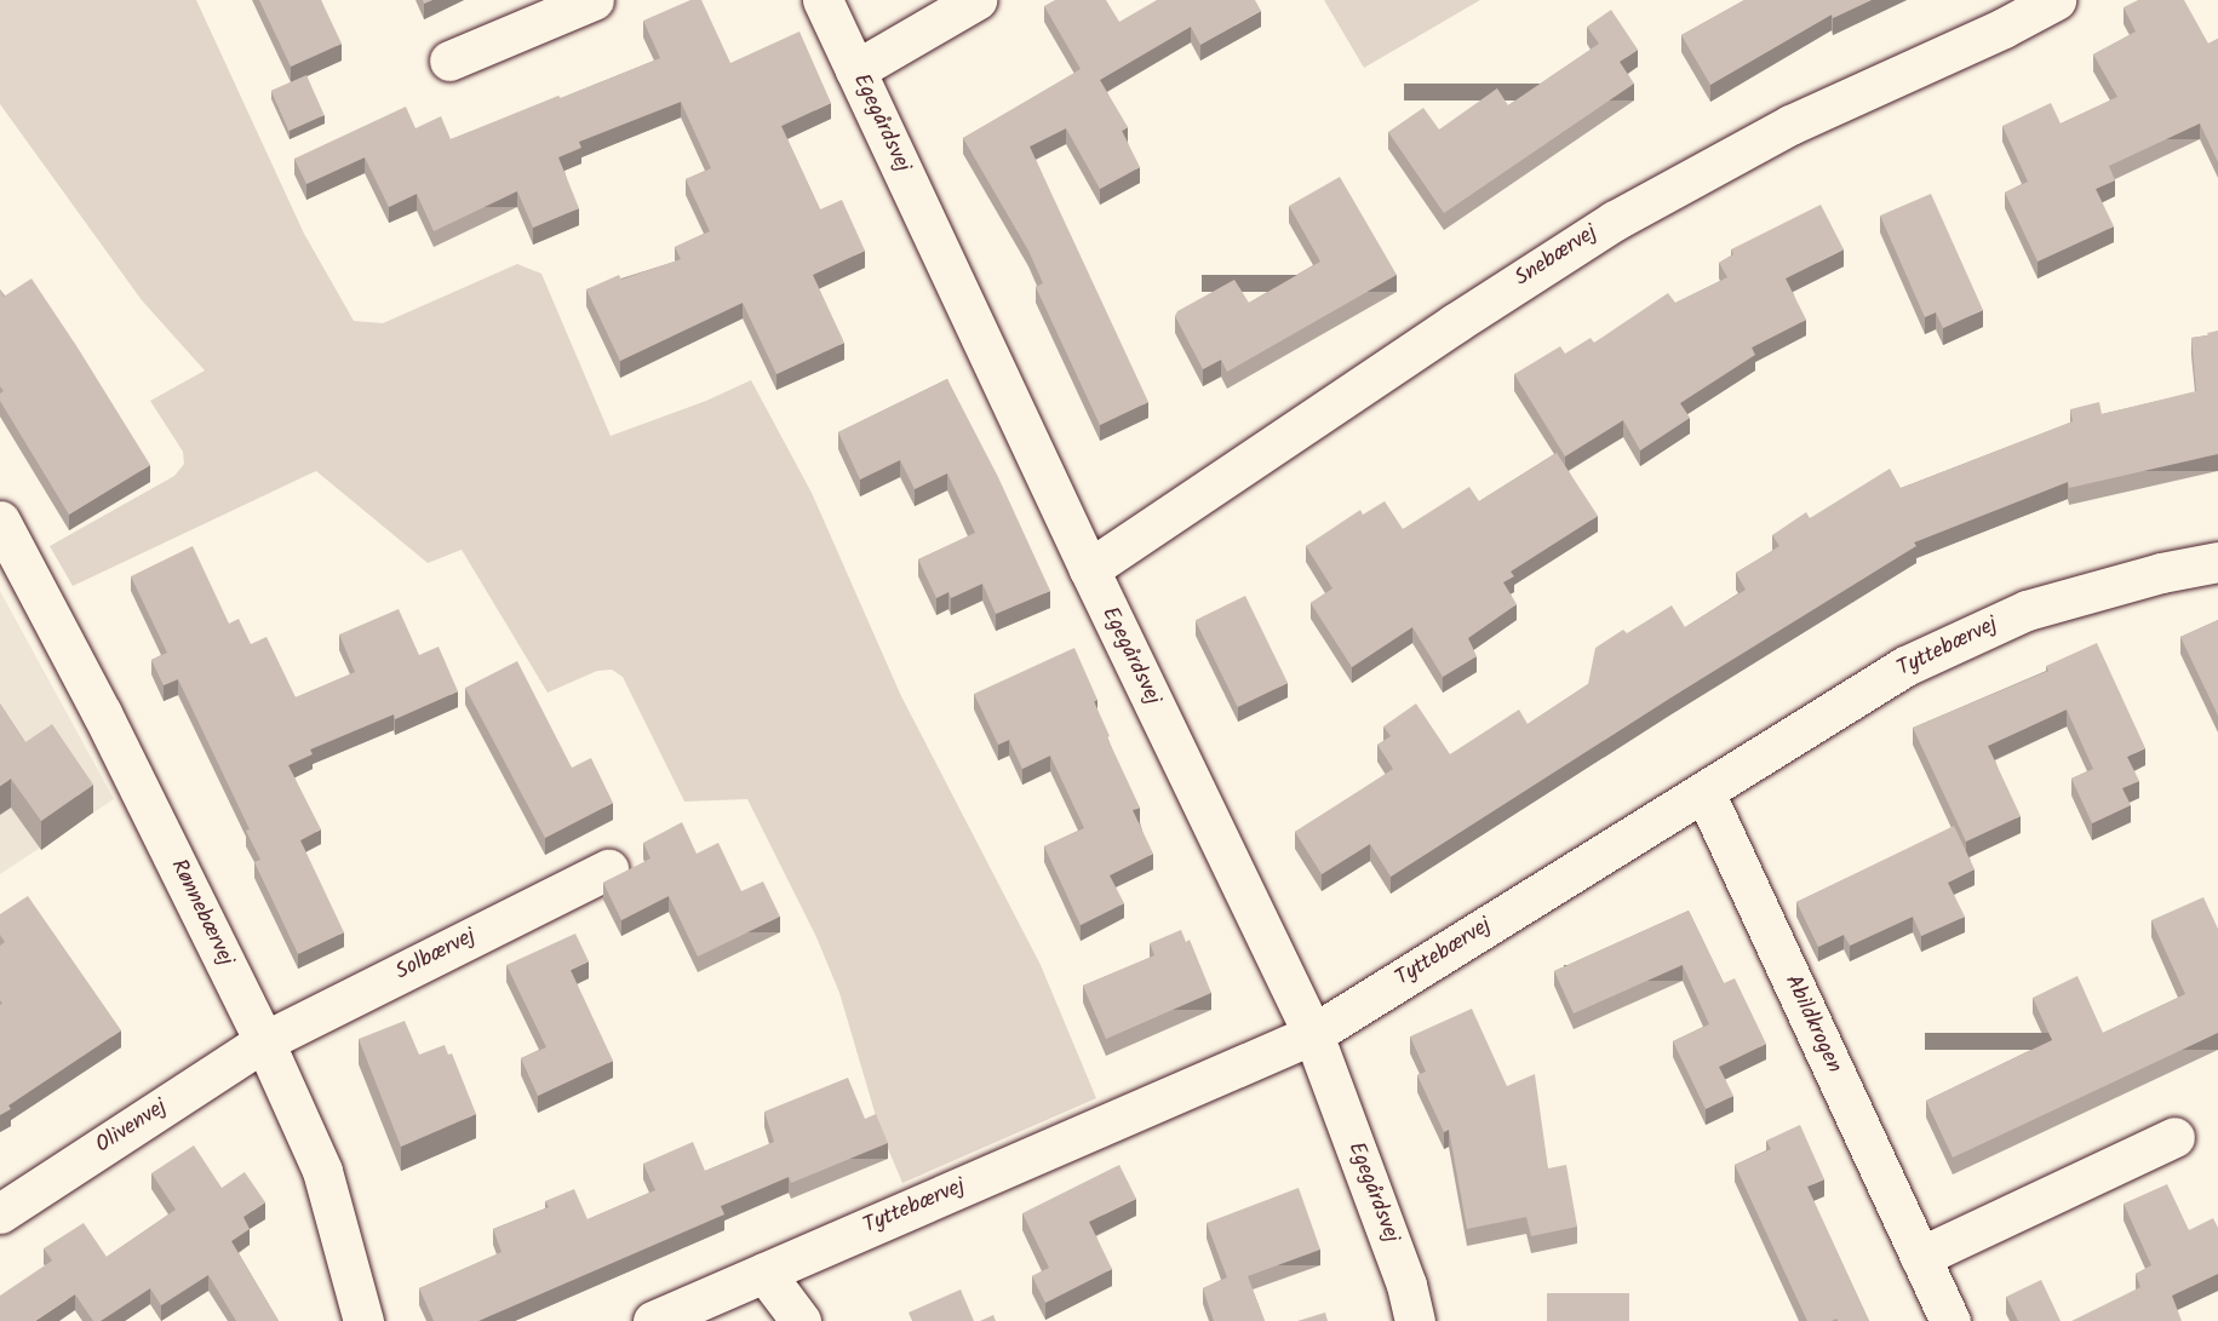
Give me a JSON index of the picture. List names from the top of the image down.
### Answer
{
  "streets": {
    "street": [
      "Egegårdsvej",
      "Snebærvej",
      "Tyttebærvej",
      "Rønnebærvej",
      "Solbærvej",
      "Abildkrogen",
      "Olivenvej"
    ]
  },
  "crossings": [
    ["Egegårdsvej", "Snebærvej"],
    ["Egegårdsvej", "Tyttebærvej"],
    ["Tyttebærvej", "Abildkrogen"],
    ["Rønnebærvej", "Solbærvej"],
    ["Rønnebærvej", "Olivenvej"],
    ["Solbærvej", "Olivenvej"]
  ]
}
